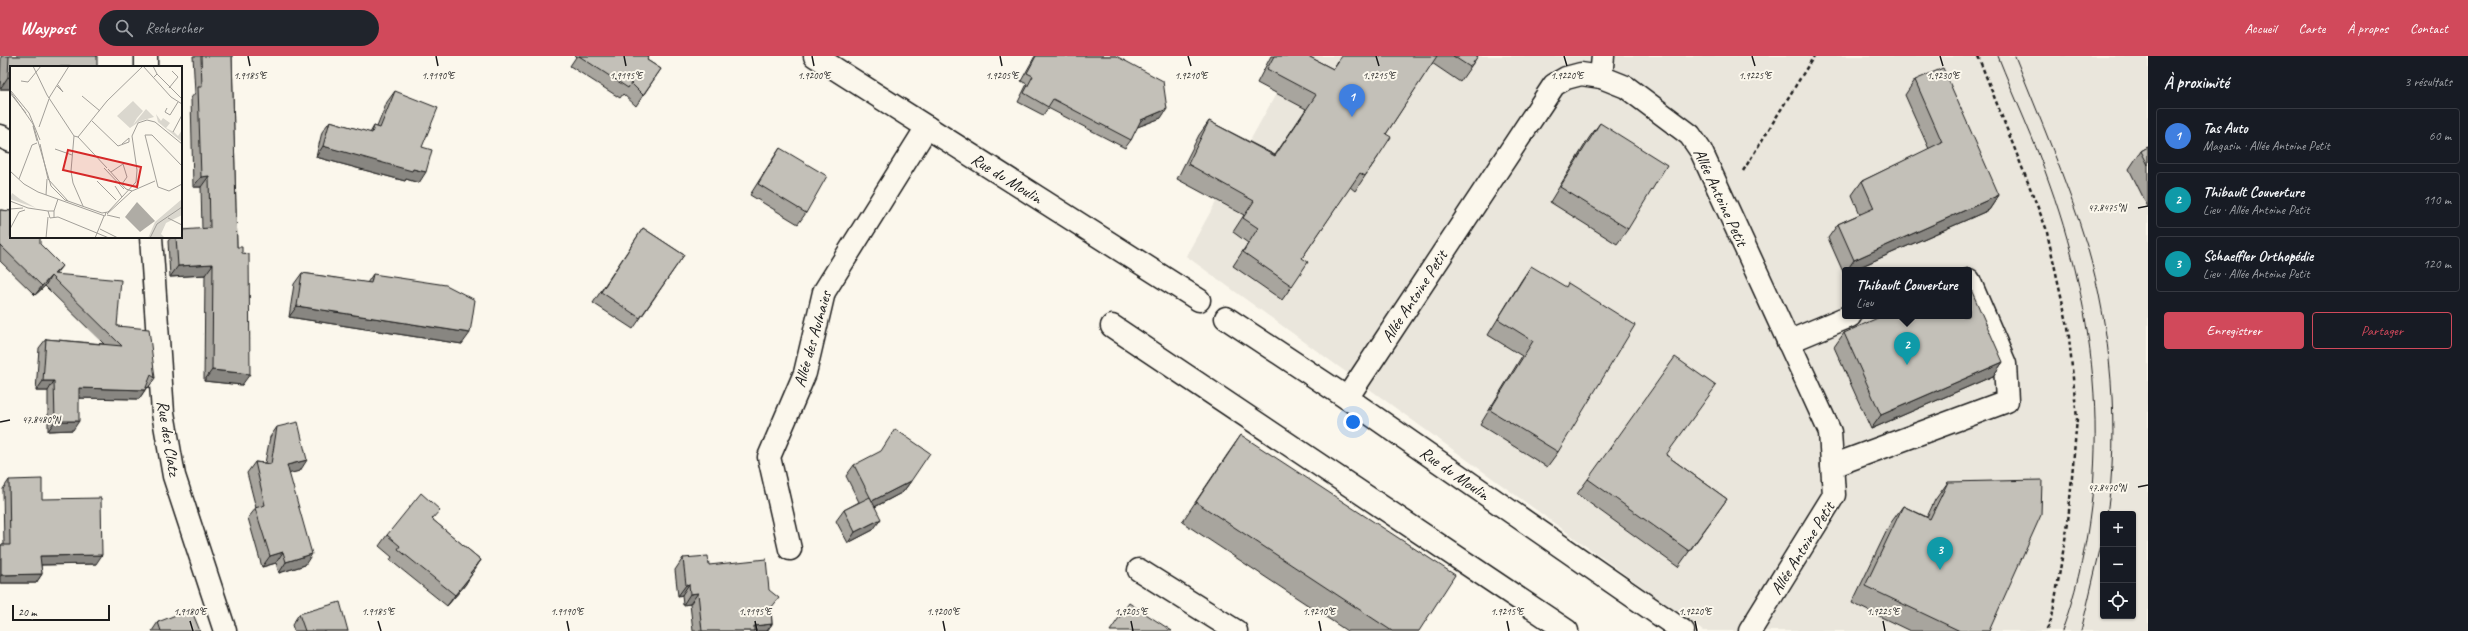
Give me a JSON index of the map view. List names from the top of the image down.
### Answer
{
  "streets": {
    "street": [
      "Rue du Moulin",
      "Allée Antoine Petit",
      "Allée des Aulnaies",
      "Rue des Clatz"
    ]
  },
  "crossings": [
    ["Rue du Moulin", "Allée Antoine Petit"],
    ["Rue du Moulin", "Allée des Aulnaies"]
  ],
  "scale_bar": "20 m",
  "page": {
    "header": "Waypost",
    "search": "Rechercher",
    "nav": [
      "Accueil",
      "Carte",
      "À propos",
      "Contact"
    ],
    "heading": ["À proximité", "3 résultats"],
    "pins": ["1", "2", "3"],
    "list": [
      {
        "mark": "1",
        "name": "Tas Auto",
        "note": "Magasin · Allée Antoine Petit",
        "value": "60 m"
      },
      {
        "mark": "2",
        "name": "Thibault Couverture",
        "note": "Lieu · Allée Antoine Petit",
        "value": "110 m"
      },
      {
        "mark": "3",
        "name": "Schaeffler Orthopédie",
        "note": "Lieu · Allée Antoine Petit",
        "value": "120 m"
      }
    ],
    "popup": ["Thibault Couverture", "Lieu"],
    "buttons": ["Enregistrer", "Partager"],
    "map_buttons": ["+", "−"],
    "scale": "20 m"
  },
  "coordinates": [
    "1.9185°E",
    "1.9190°E",
    "1.9195°E",
    "1.9200°E",
    "1.9205°E",
    "1.9210°E",
    "1.9215°E",
    "1.9220°E",
    "1.9225°E",
    "1.9230°E",
    "47.8475°N",
    "47.8480°N",
    "47.8470°N",
    "1.9180°E"
  ]
}
